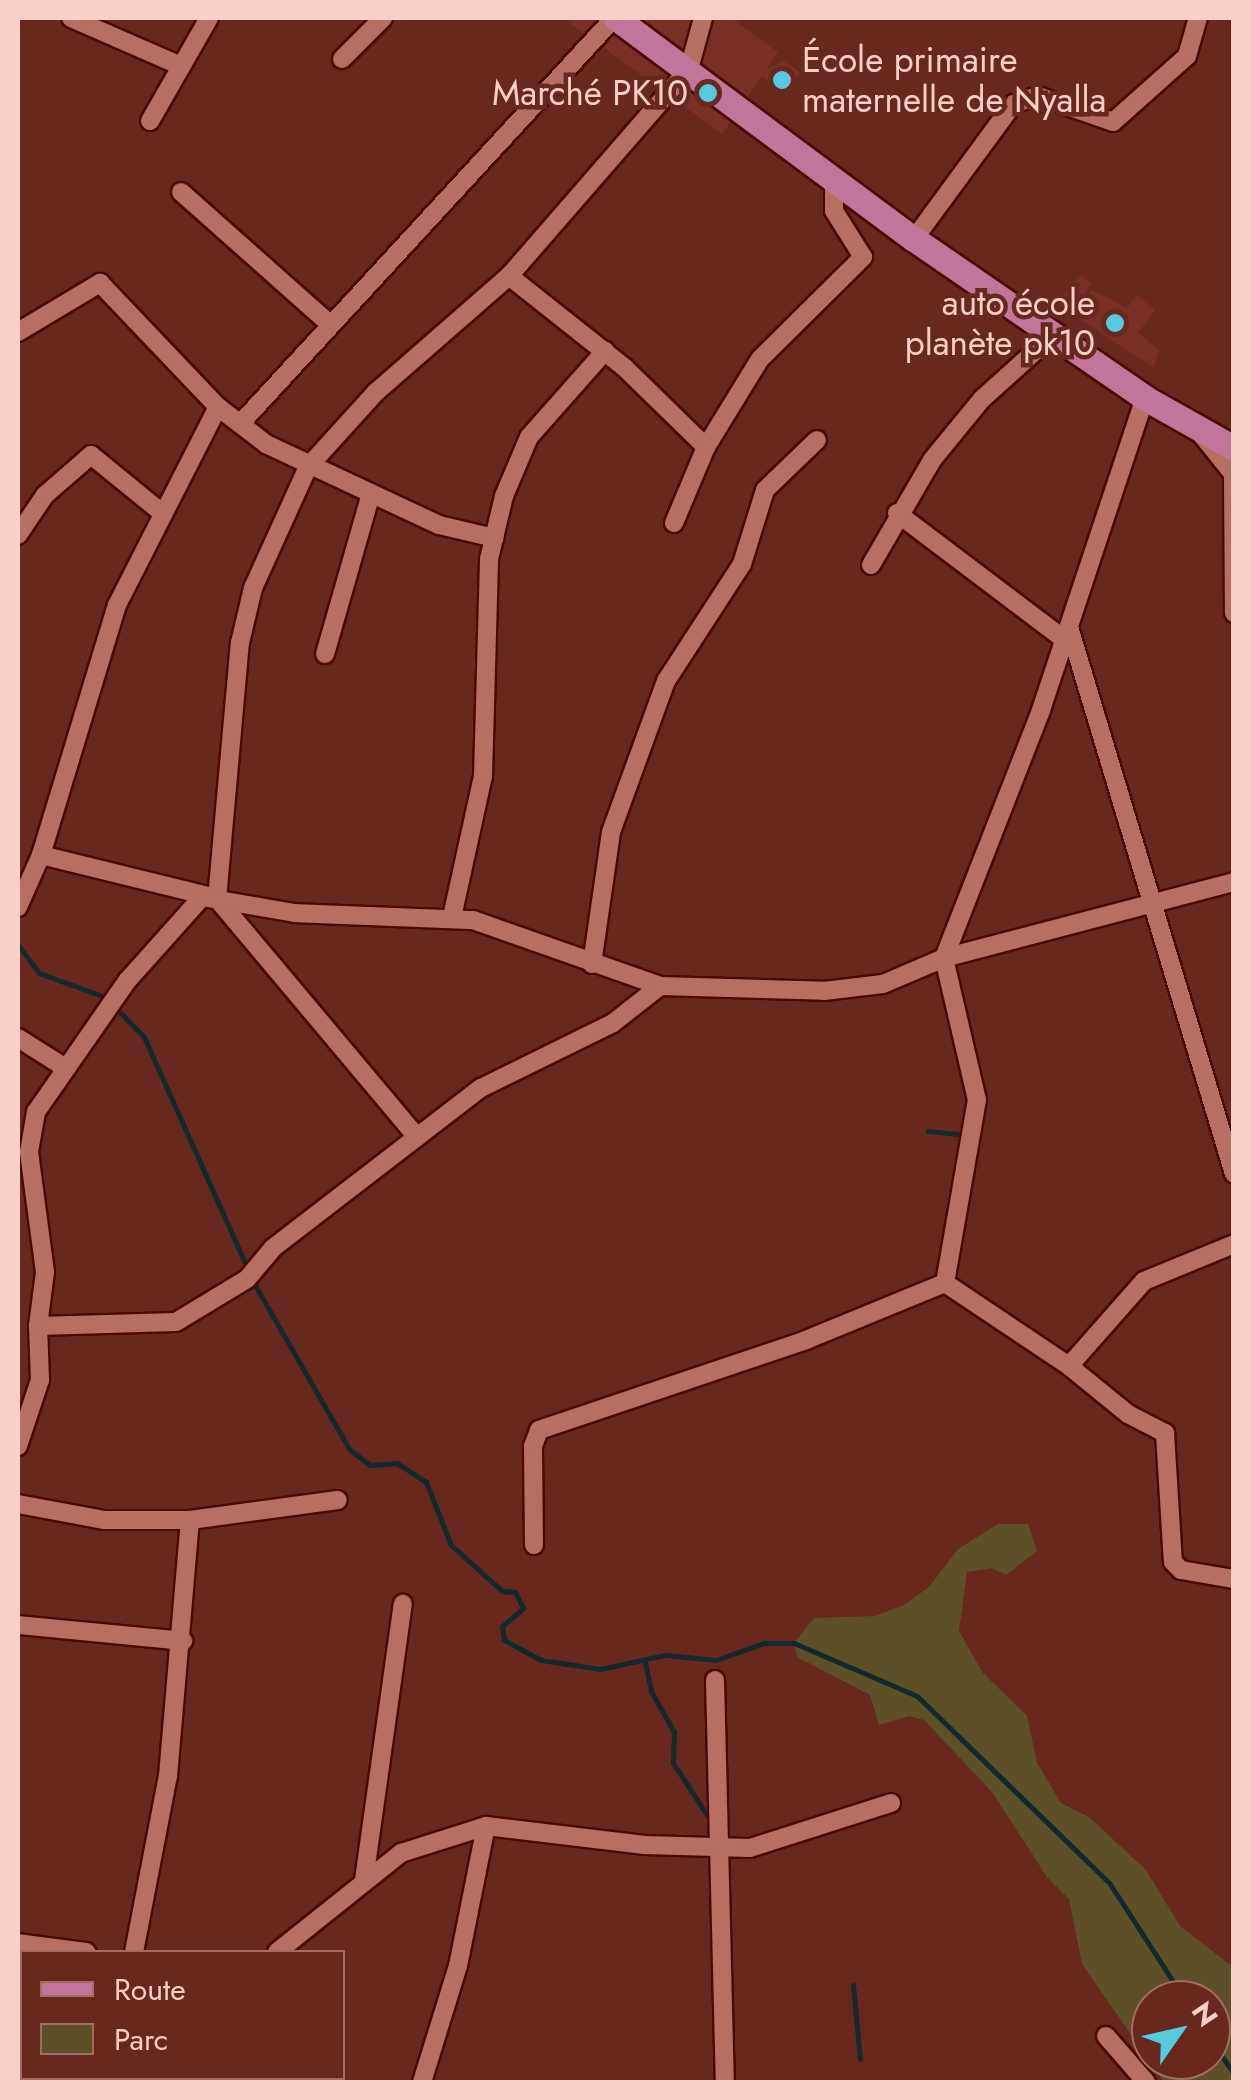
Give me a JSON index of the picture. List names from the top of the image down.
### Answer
{
  "places": ["École primaire maternelle de Nyalla", "Marché PK10", "auto école planète pk10"],
  "legend": ["Route", "Parc"],
  "north": "top right"
}
